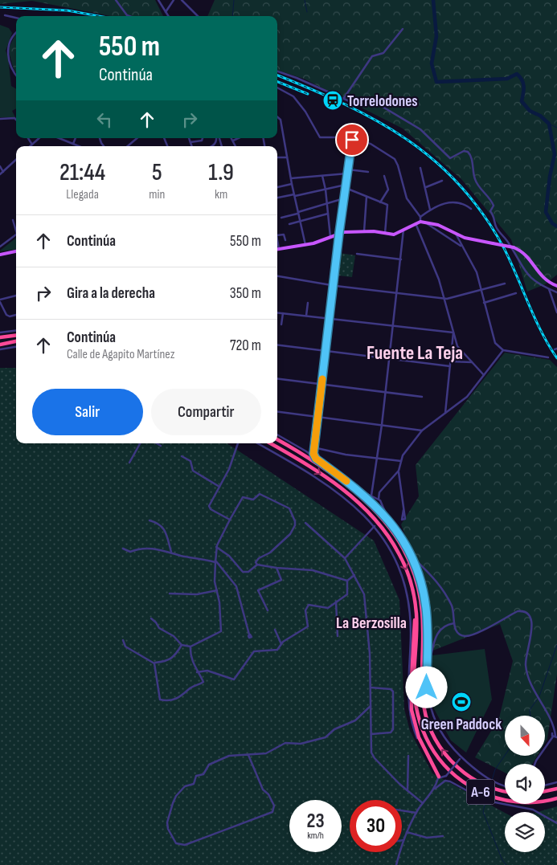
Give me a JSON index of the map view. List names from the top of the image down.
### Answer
{
  "streets": {
    "highway": ["A-6"]
  },
  "districts": ["Fuente La Teja", "La Berzosilla"],
  "places": {
    "station": ["Torrelodones"],
    "sports": ["Green Paddock"]
  },
  "north": "bottom",
  "page": {
    "turn": ["550 m", "Continúa"],
    "eta": [
      "21:44",
      "Llegada",
      "5",
      "min",
      "1.9",
      "km"
    ],
    "list": [
      {
        "name": "Continúa",
        "value": "550 m"
      },
      {
        "name": "Gira a la derecha",
        "value": "350 m"
      },
      {
        "name": "Continúa",
        "note": "Calle de Agapito Martínez",
        "value": "720 m"
      }
    ],
    "buttons": ["Salir", "Compartir"],
    "speed": "23 km/h",
    "limit": "30"
  }
}
